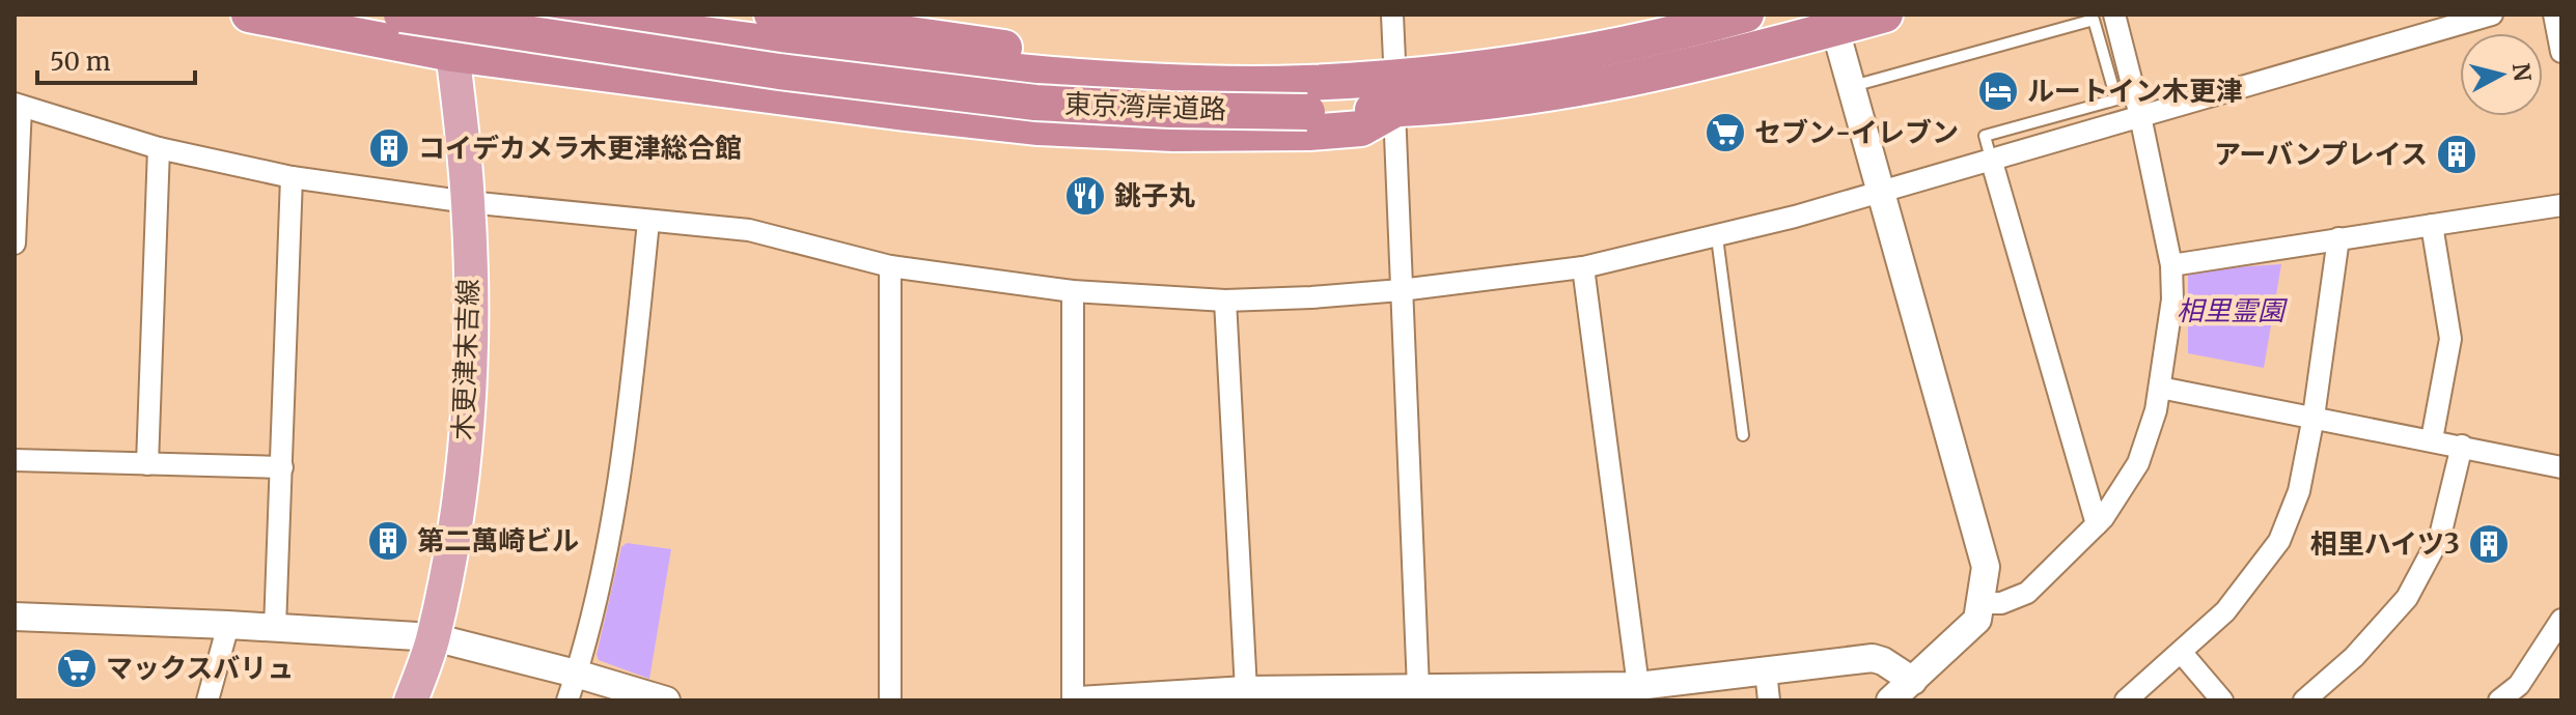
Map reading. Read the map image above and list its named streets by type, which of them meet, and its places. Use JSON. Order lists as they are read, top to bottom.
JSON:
{
  "streets": {
    "highway": ["東京湾岸道路"],
    "main road": ["木更津末吉線"]
  },
  "parks": ["相里霊園"],
  "places": {
    "hotel": ["ルートイン木更津"],
    "supermarket": ["セブン-イレブン", "マックスバリュ"],
    "building": [
      "コイデカメラ木更津総合館",
      "アーバンプレイス",
      "第二萬崎ビル",
      "相里ハイツ3"
    ],
    "restaurant": ["銚子丸"]
  },
  "scale_bar": "50 m",
  "north": "right"
}
